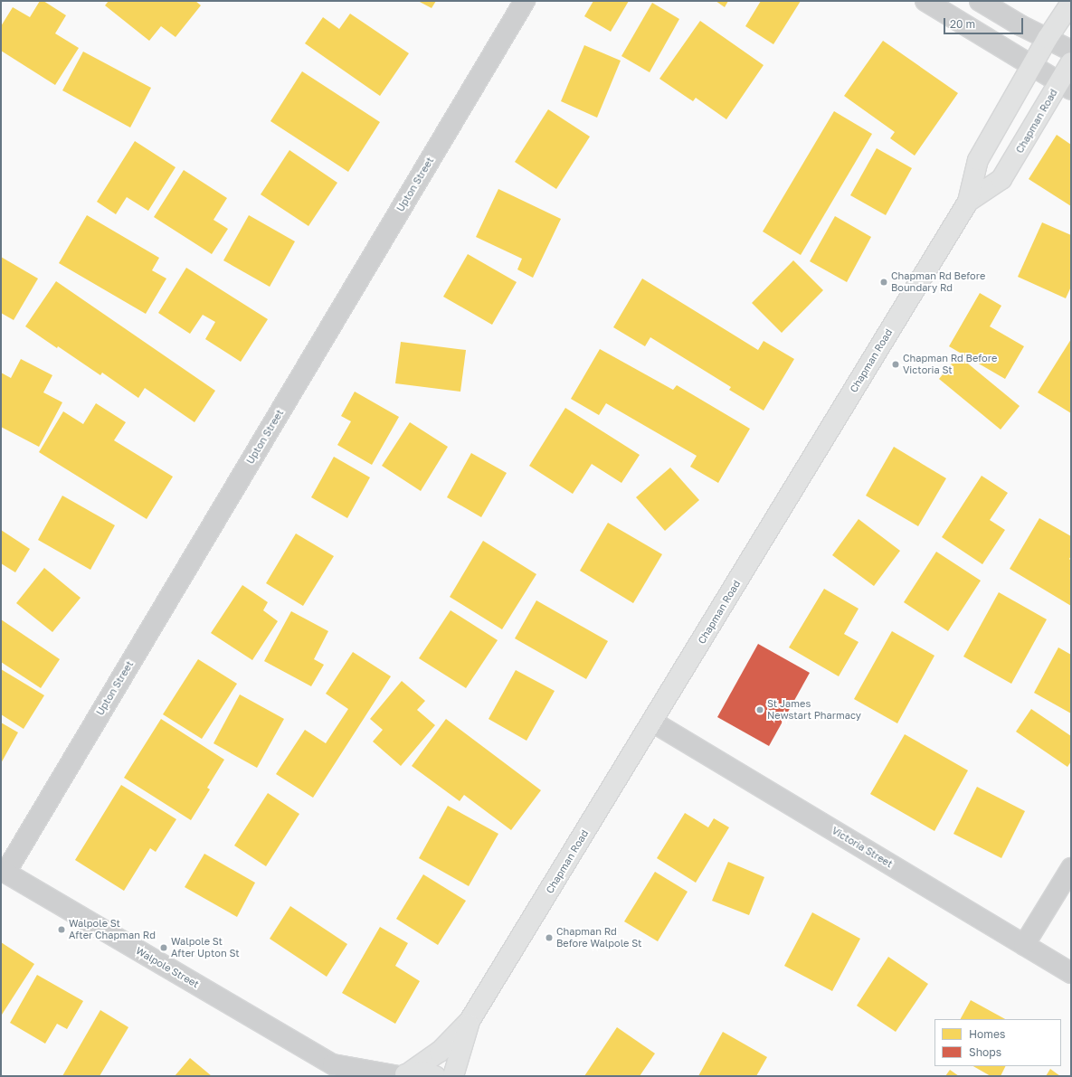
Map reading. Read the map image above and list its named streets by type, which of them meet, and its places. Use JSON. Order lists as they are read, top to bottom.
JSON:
{
  "streets": {
    "main road": ["Chapman Road"],
    "street": ["Upton Street", "Victoria Street", "Walpole Street"]
  },
  "crossings": [
    ["Chapman Road", "Victoria Street"],
    ["Chapman Road", "Walpole Street"],
    ["Upton Street", "Walpole Street"]
  ],
  "places": [
    "Chapman Rd Before Boundary Rd",
    "Chapman Rd Before Victoria St",
    "St James Newstart Pharmacy",
    "Walpole St After Chapman Rd",
    "Chapman Rd Before Walpole St",
    "Walpole St After Upton St"
  ],
  "legend": ["Homes", "Shops"],
  "scale_bar": "20 m"
}
